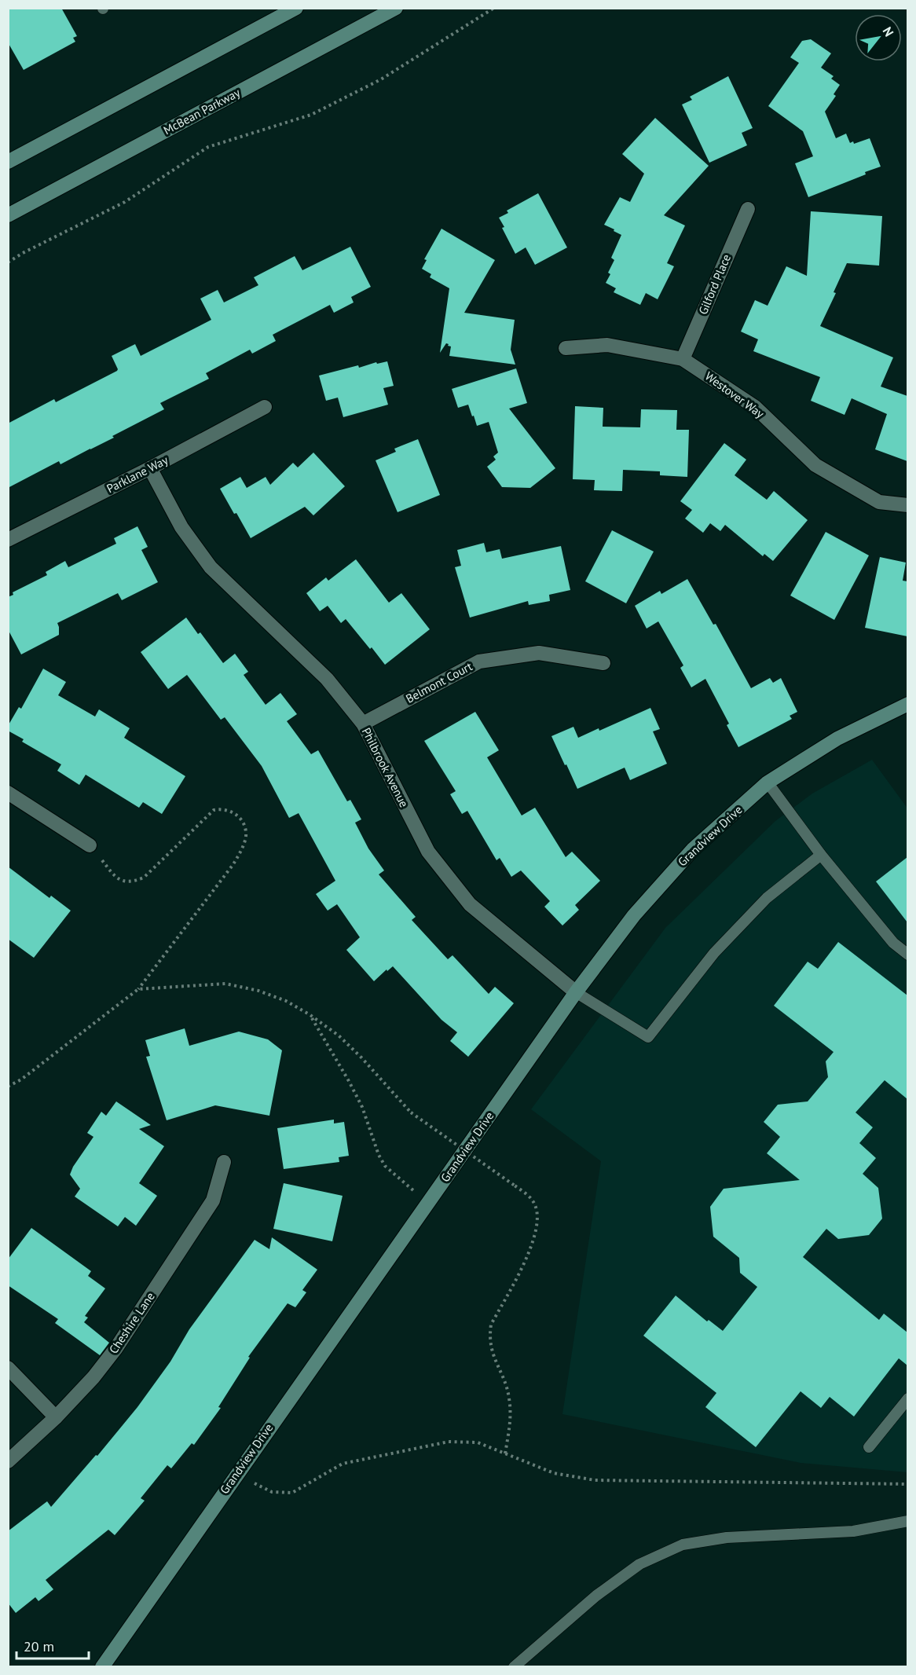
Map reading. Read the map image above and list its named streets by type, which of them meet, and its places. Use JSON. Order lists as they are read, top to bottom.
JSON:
{
  "streets": {
    "street": [
      "McBean Parkway",
      "Gilford Place",
      "Westover Way",
      "Parklane Way",
      "Belmont Court",
      "Philbrook Avenue",
      "Grandview Drive",
      "Cheshire Lane"
    ]
  },
  "crossings": [
    ["Gilford Place", "Westover Way"],
    ["Parklane Way", "Philbrook Avenue"],
    ["Belmont Court", "Philbrook Avenue"],
    ["Philbrook Avenue", "Grandview Drive"]
  ],
  "scale_bar": "20 m",
  "north": "top right"
}
